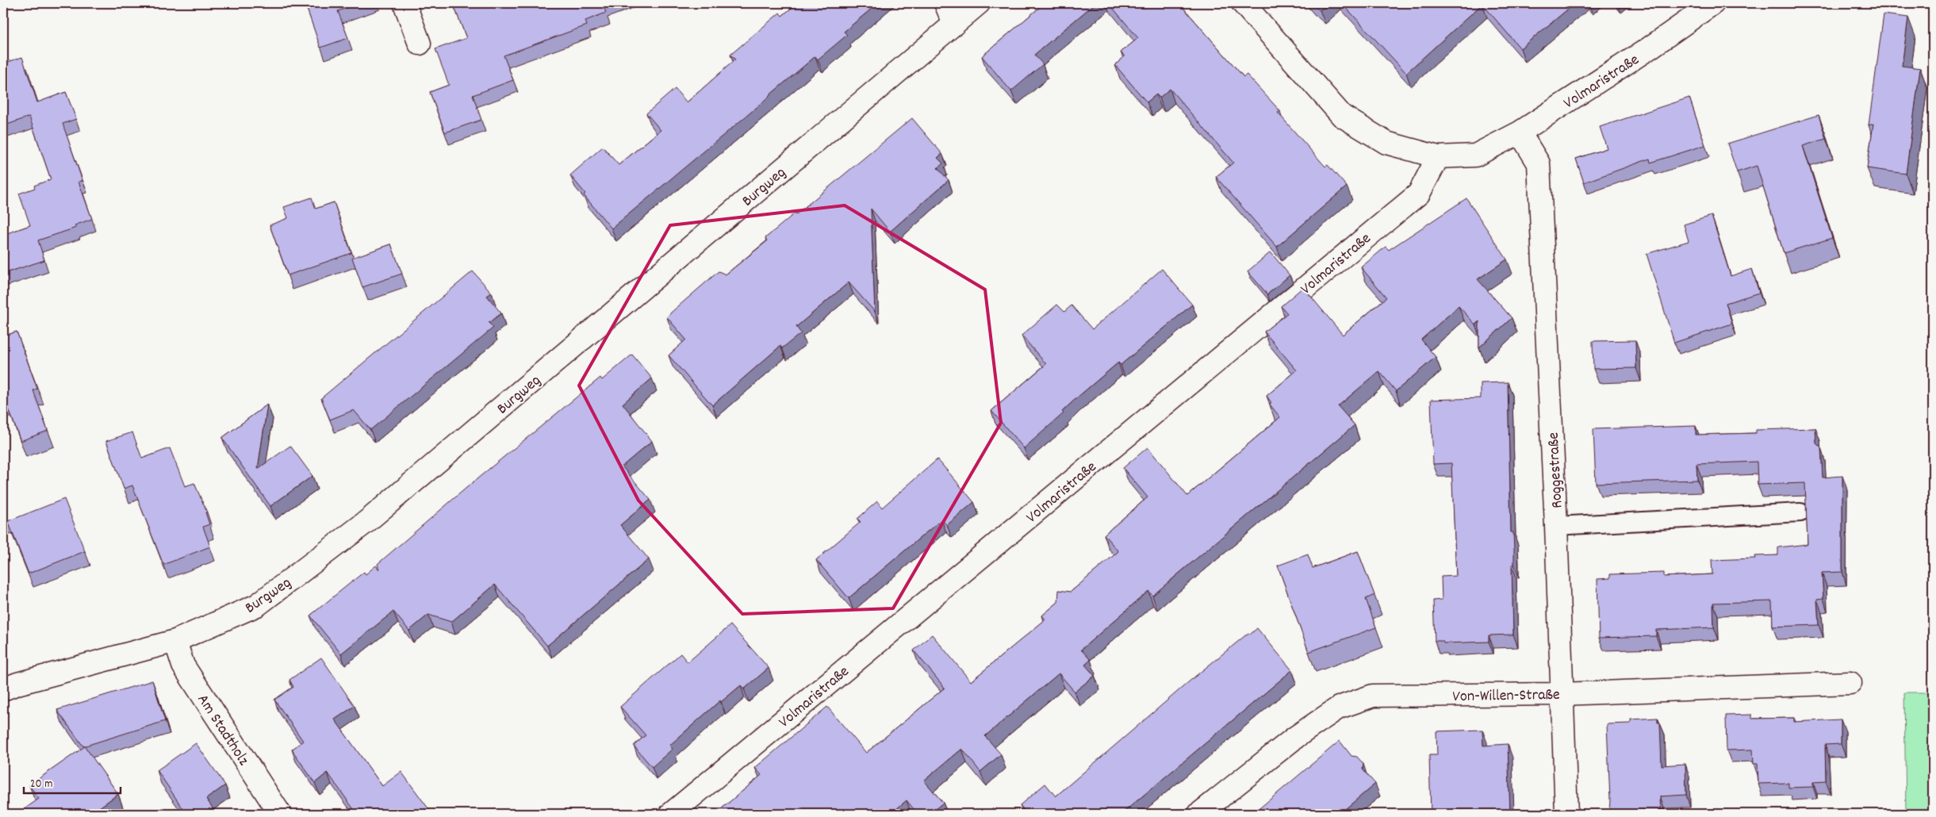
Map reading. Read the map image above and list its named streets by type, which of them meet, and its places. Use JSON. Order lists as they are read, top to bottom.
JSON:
{
  "streets": {
    "street": [
      "Volmaristraße",
      "Burgweg",
      "Roggestraße",
      "Von-Willen-Straße",
      "Am Stadtholz"
    ]
  },
  "crossings": [
    ["Volmaristraße", "Roggestraße"],
    ["Burgweg", "Am Stadtholz"],
    ["Roggestraße", "Von-Willen-Straße"]
  ],
  "scale_bar": "20 m"
}
